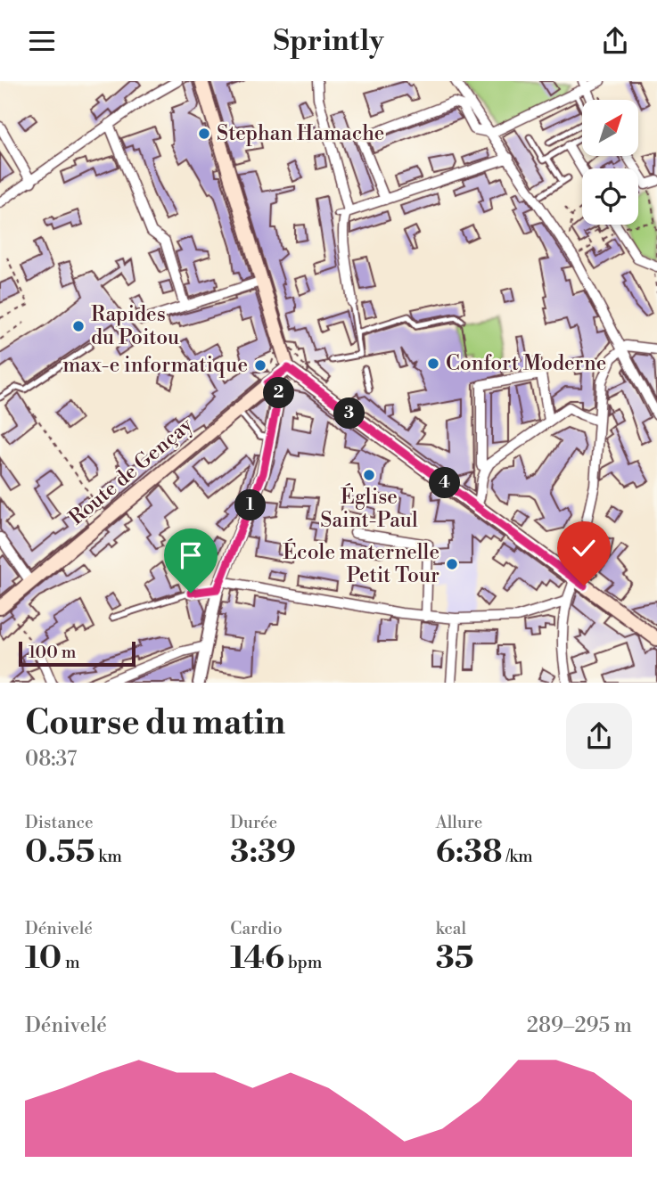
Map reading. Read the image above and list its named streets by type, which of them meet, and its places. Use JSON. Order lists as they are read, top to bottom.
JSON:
{
  "streets": {
    "main road": ["Route de Gençay"]
  },
  "places": [
    "Stephan Hamache",
    "Rapides du Poitou",
    "Confort Moderne",
    "max-e informatique",
    "Église Saint-Paul",
    "École maternelle Petit Tour"
  ],
  "scale_bar": "100 m",
  "north": "top right",
  "page": {
    "header": "Sprintly",
    "pins": [
      "2",
      "3",
      "4",
      "1"
    ],
    "scale": "100 m",
    "heading": ["Course du matin", "08:37"],
    "stats": [
      ["Distance", "0.55 km"],
      ["Durée", "3:39"],
      ["Allure", "6:38 /km"],
      ["Dénivelé", "10 m"],
      ["Cardio", "146 bpm"],
      ["kcal", "35"]
    ],
    "chart": ["Dénivelé", "289–295 m"]
  }
}
